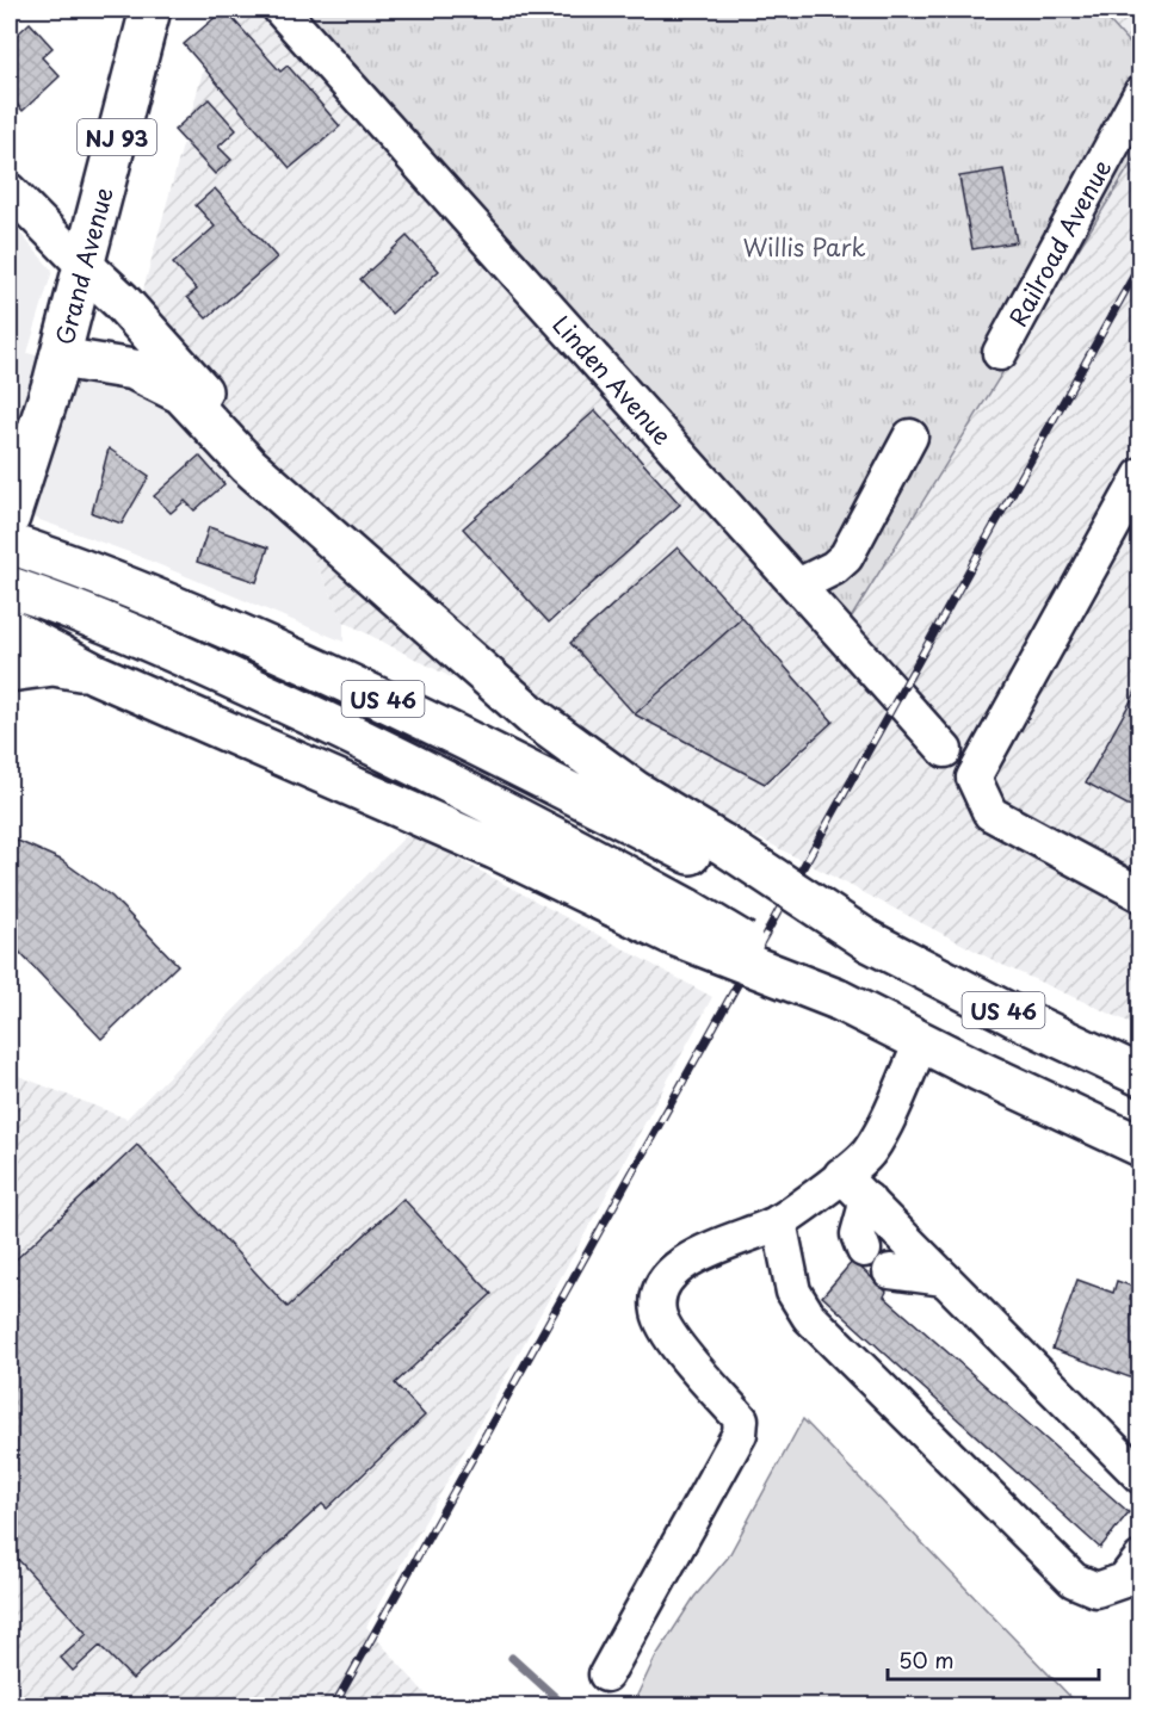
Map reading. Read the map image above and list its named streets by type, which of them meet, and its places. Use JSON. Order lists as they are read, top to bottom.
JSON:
{
  "streets": {
    "main road": ["NJ 93", "Grand Avenue", "US 46"],
    "street": ["Railroad Avenue", "Linden Avenue"]
  },
  "parks": ["Willis Park"],
  "scale_bar": "50 m"
}
